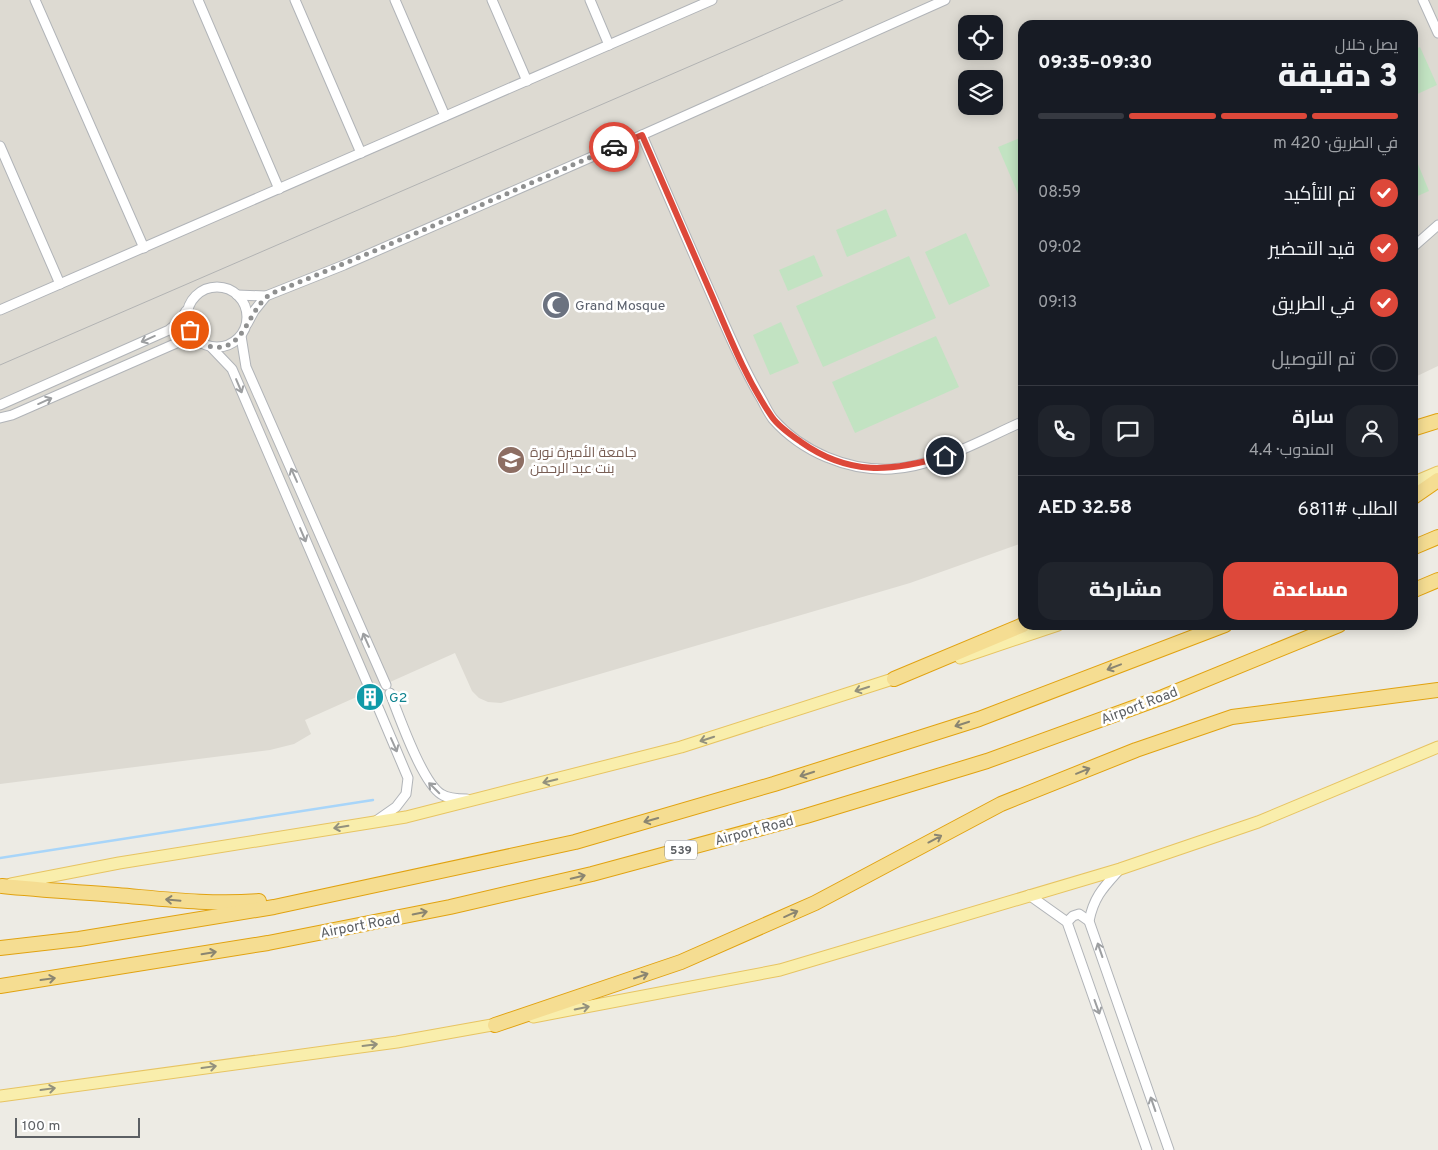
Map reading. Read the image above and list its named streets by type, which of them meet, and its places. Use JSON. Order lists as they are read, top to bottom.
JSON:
{
  "streets": {
    "highway": ["Airport Road", "539"]
  },
  "places": {
    "mosque": ["Grand Mosque"],
    "school or university": ["جامعة الأميرة نورة بنت عبد الرحمن"],
    "building": ["G2"]
  },
  "scale_bar": "100 m",
  "page": {
    "heading": ["3 دقيقة", "يصل خلال", "09:30–09:35"],
    "panel": [
      "سارة",
      "المندوب · 4.4",
      "الطلب #6811",
      "AED 32.58"
    ],
    "bar": "في الطريق · 420 m",
    "list": [
      ["تم التأكيد", "08:59"],
      ["قيد التحضير", "09:02"],
      ["في الطريق", "09:13"],
      "تم التوصيل"
    ],
    "buttons": ["مساعدة", "مشاركة"],
    "scale": "100 m"
  }
}
